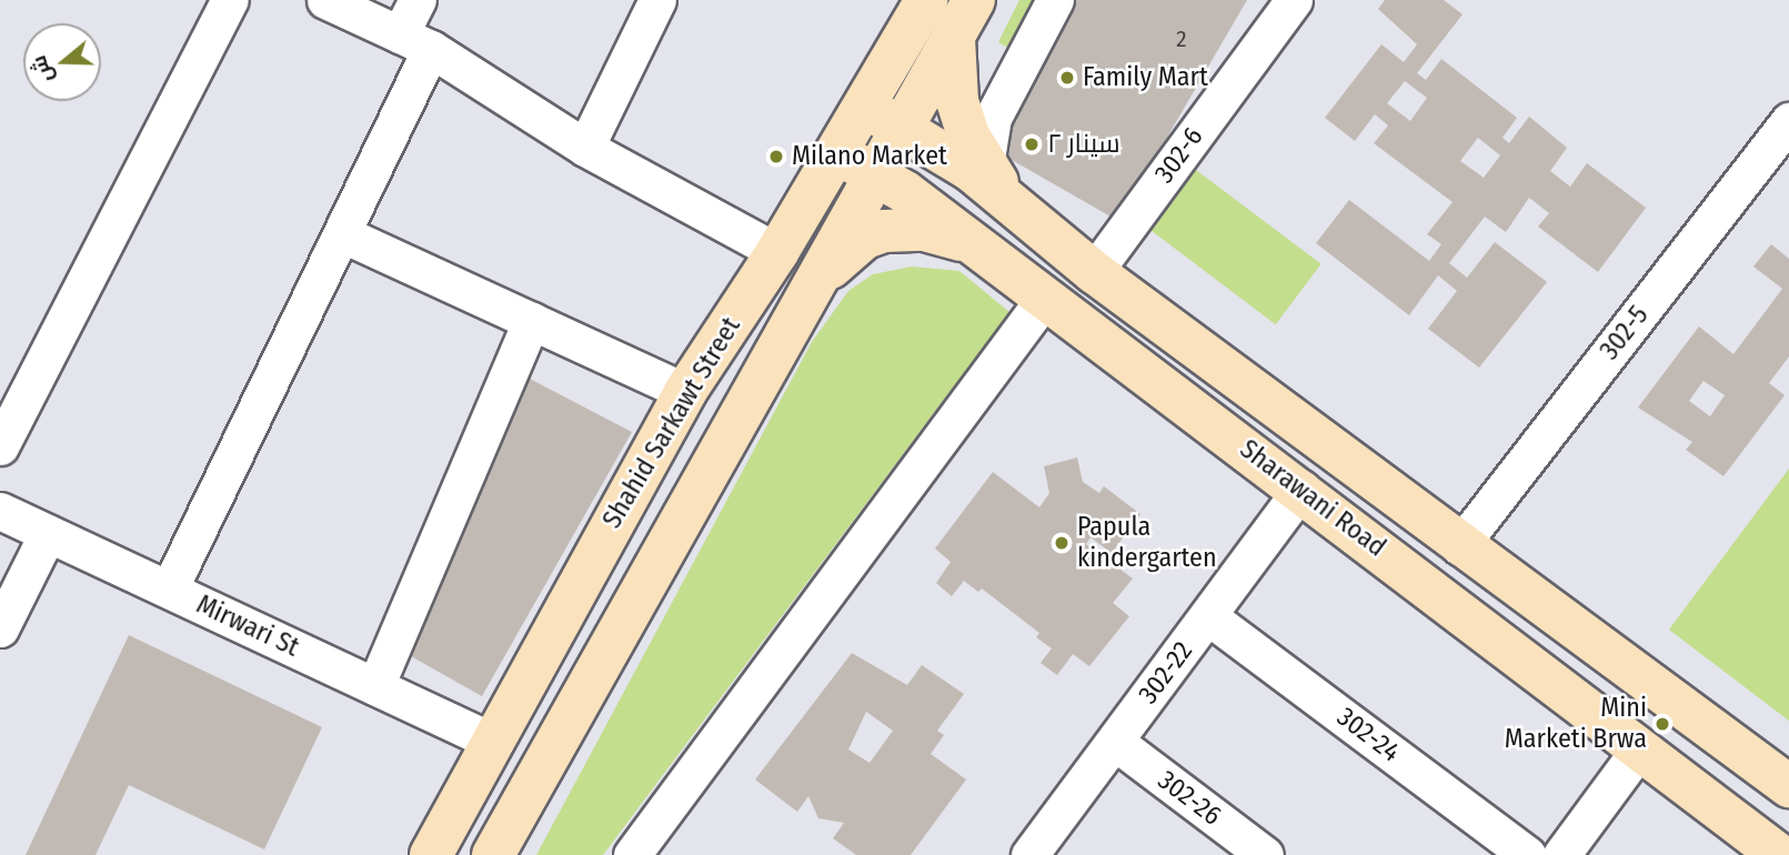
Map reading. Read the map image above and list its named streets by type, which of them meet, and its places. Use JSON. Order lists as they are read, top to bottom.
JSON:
{
  "streets": {
    "main road": ["Shahid Sarkawt Street", "Sharawani Road"],
    "street": [
      "302-6",
      "302-5",
      "Mirwari St",
      "302-22",
      "302-24",
      "302-26"
    ]
  },
  "crossings": [
    ["302-6", "Sharawani Road"],
    ["302-5", "Sharawani Road"],
    ["Shahid Sarkawt Street", "Sharawani Road"],
    ["Shahid Sarkawt Street", "Mirwari St"],
    ["Sharawani Road", "302-22"],
    ["302-22", "302-24"],
    ["302-22", "302-26"]
  ],
  "places": [
    "Family Mart",
    "سینار ٢",
    "Milano Market",
    "Papula kindergarten",
    "Mini Marketi Brwa"
  ],
  "house_numbers": ["2"],
  "north": "left"
}
